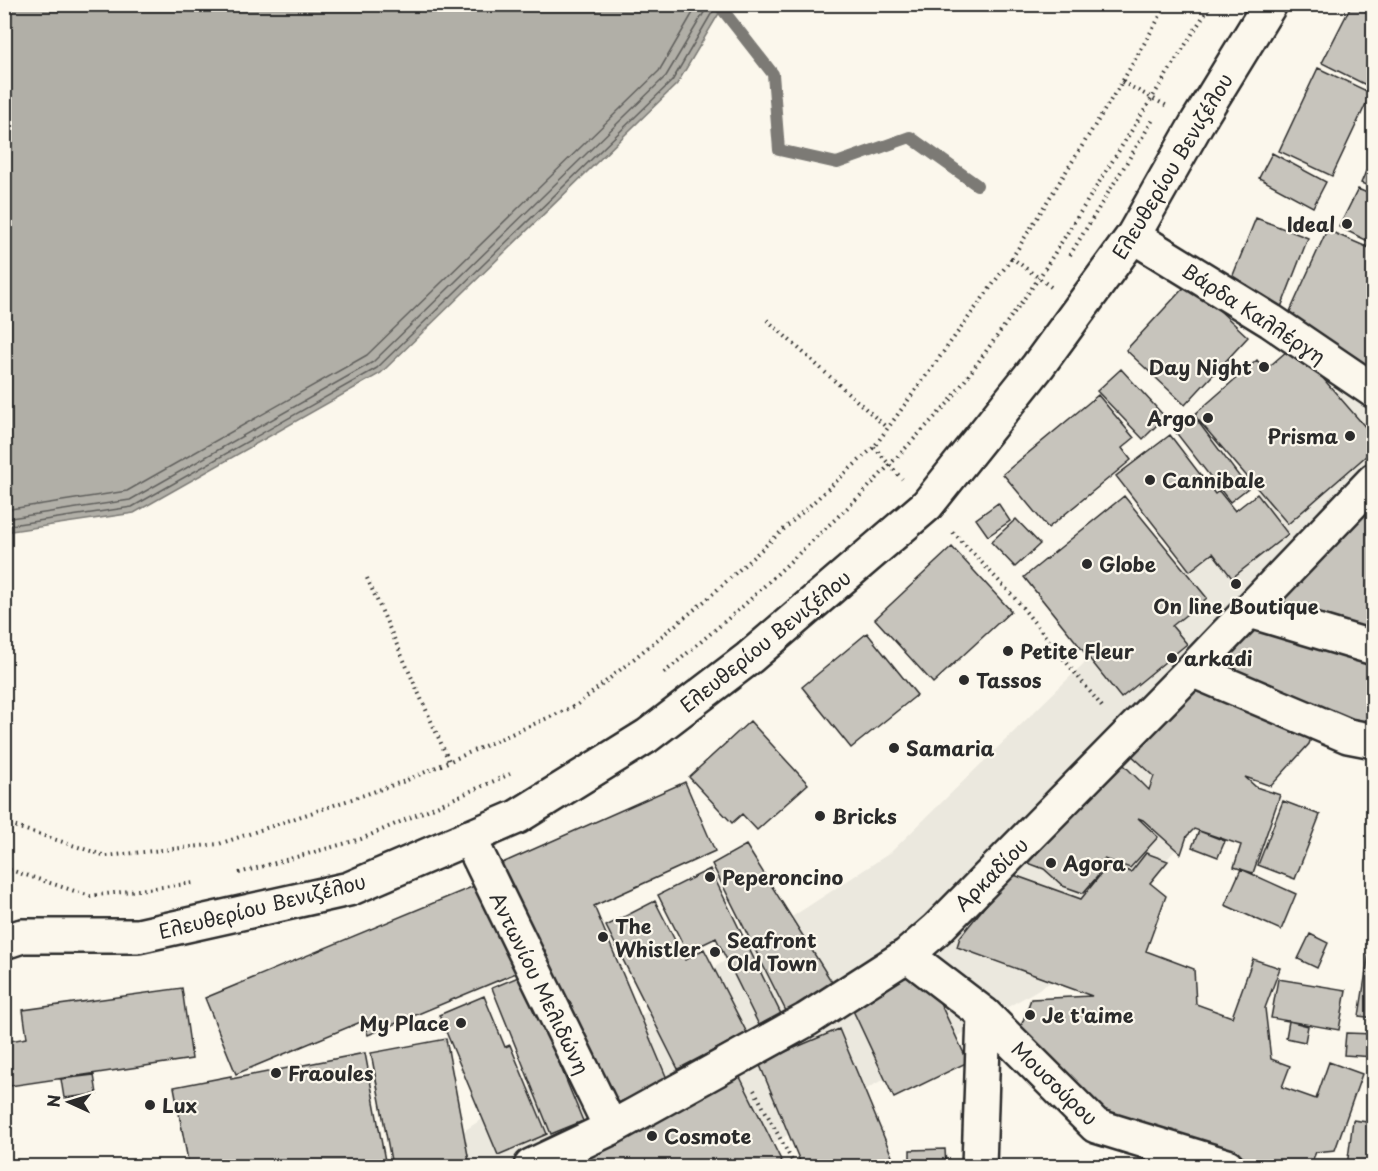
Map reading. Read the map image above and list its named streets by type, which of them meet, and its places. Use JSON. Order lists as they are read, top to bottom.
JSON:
{
  "streets": {
    "street": [
      "Ελευθερίου Βενιζέλου",
      "Βάρδα Καλλέργη",
      "Αρκαδίου",
      "Αντωνίου Μελιδώνη",
      "Μουσούρου"
    ]
  },
  "crossings": [
    ["Ελευθερίου Βενιζέλου", "Βάρδα Καλλέργη"],
    ["Ελευθερίου Βενιζέλου", "Αντωνίου Μελιδώνη"],
    ["Αρκαδίου", "Αντωνίου Μελιδώνη"],
    ["Αρκαδίου", "Μουσούρου"]
  ],
  "places": [
    "Ideal",
    "Day Night",
    "Argo",
    "Prisma",
    "Cannibale",
    "Globe",
    "On line Boutique",
    "Petite Fleur",
    "arkadi",
    "Tassos",
    "Samaria",
    "Bricks",
    "Agora",
    "Peperoncino",
    "The Whistler",
    "Seafront Old Town",
    "Je t'aime",
    "My Place",
    "Fraoules",
    "Lux",
    "Cosmote"
  ],
  "north": "left"
}
